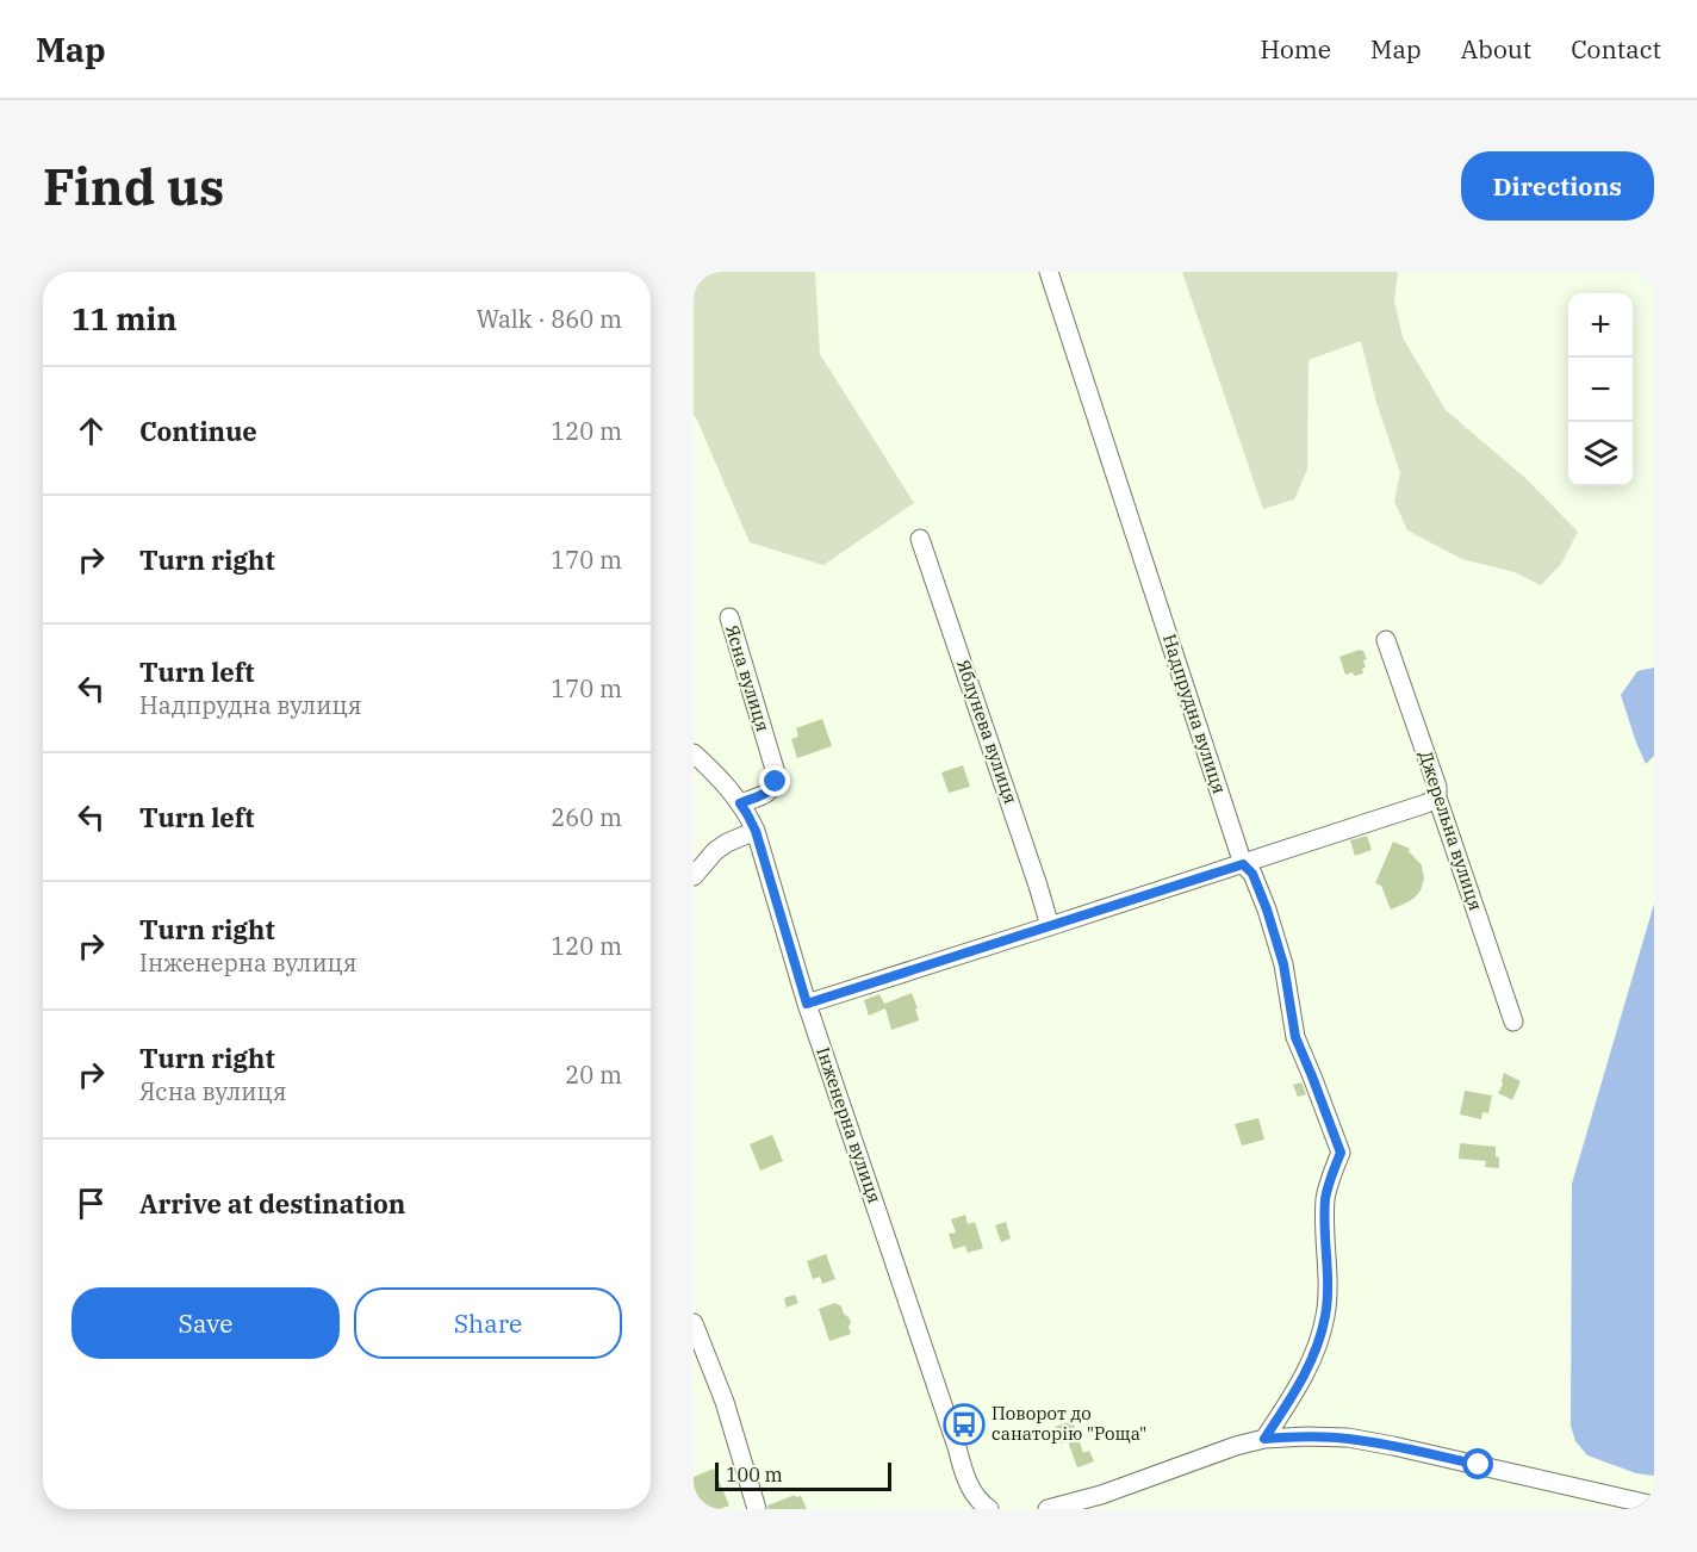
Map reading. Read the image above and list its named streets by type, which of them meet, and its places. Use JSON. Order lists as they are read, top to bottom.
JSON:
{
  "streets": {
    "street": [
      "Ясна вулиця",
      "Надпрудна вулиця",
      "Яблунева вулиця",
      "Джерельна вулиця",
      "Інженерна вулиця"
    ]
  },
  "crossings": [
    ["Ясна вулиця", "Інженерна вулиця"]
  ],
  "places": {
    "bus stop": ["Поворот до санаторію \"Роща\""]
  },
  "scale_bar": "100 m",
  "page": {
    "header": "Map",
    "nav": [
      "Home",
      "Map",
      "About",
      "Contact"
    ],
    "buttons": [
      "Directions",
      ["Save", "Share"]
    ],
    "title": "Find us",
    "heading": ["11 min", "Walk · 860 m"],
    "map_buttons": ["+", "−"],
    "list": [
      ["Continue", "120 m"],
      ["Turn right", "170 m"],
      ["Turn left", "Надпрудна вулиця", "170 m"],
      ["Turn left", "260 m"],
      ["Turn right", "Інженерна вулиця", "120 m"],
      ["Turn right", "Ясна вулиця", "20 m"],
      "Arrive at destination"
    ],
    "scale": "100 m"
  }
}
